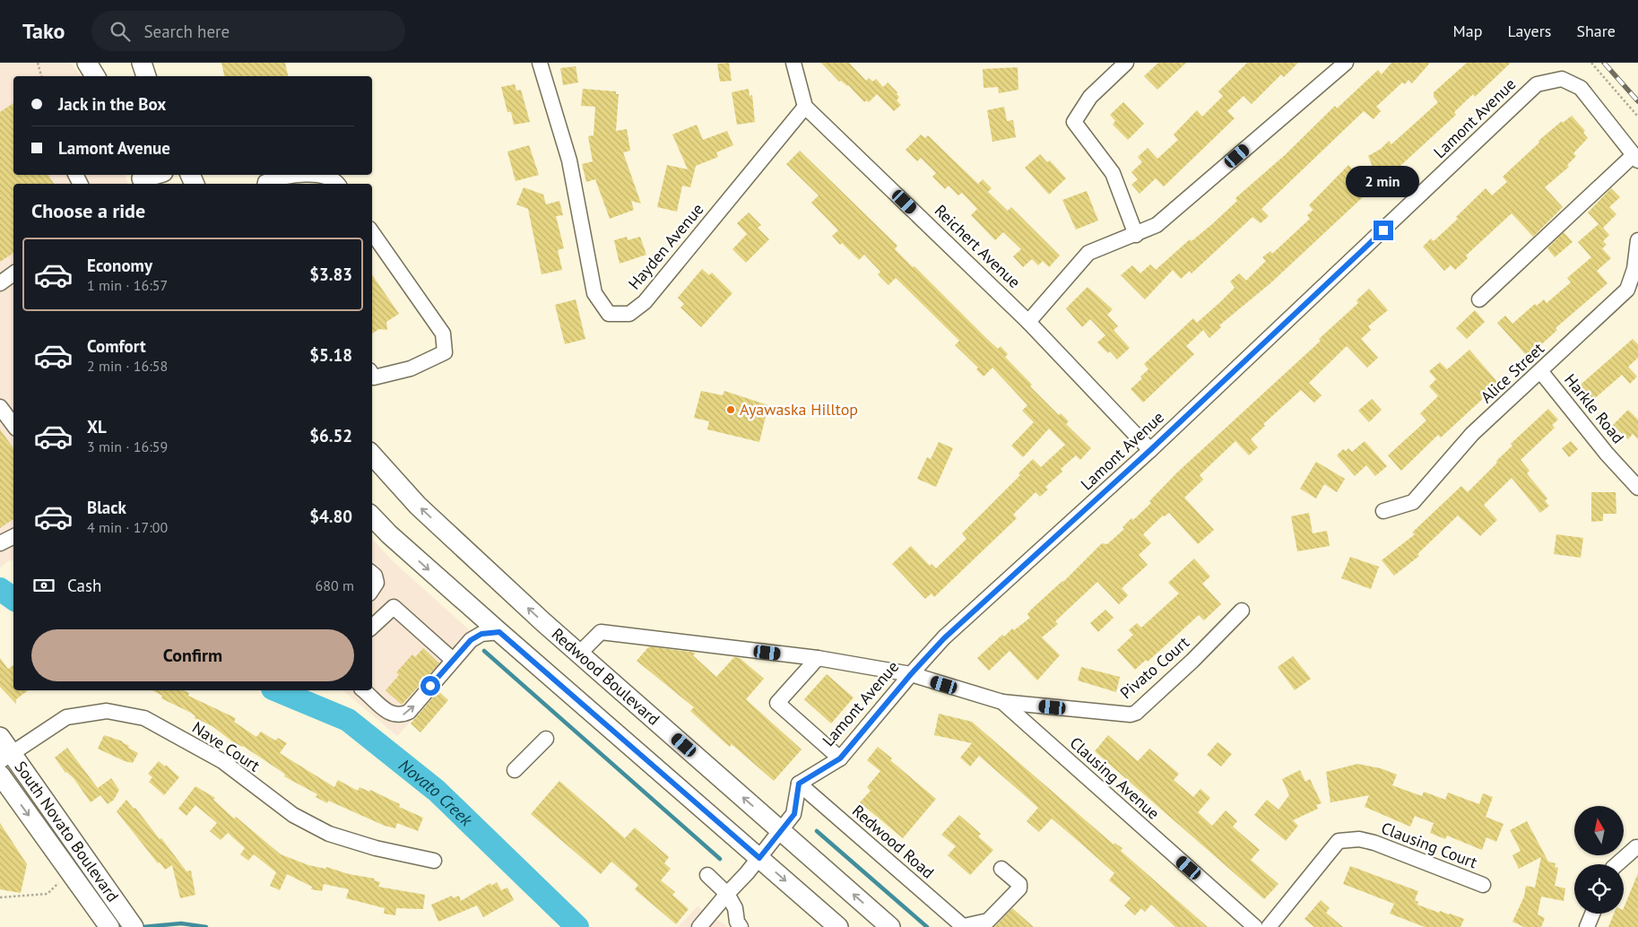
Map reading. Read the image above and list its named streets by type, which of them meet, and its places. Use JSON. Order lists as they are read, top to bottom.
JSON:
{
  "streets": {
    "main road": ["Redwood Boulevard", "South Novato Boulevard"],
    "street": [
      "Lamont Avenue",
      "Hayden Avenue",
      "Reichert Avenue",
      "Alice Street",
      "Harkle Road",
      "Pivato Court",
      "Nave Court",
      "Clausing Avenue",
      "Redwood Road",
      "Clausing Court"
    ]
  },
  "crossings": [
    ["Lamont Avenue", "Reichert Avenue"],
    ["Lamont Avenue", "Clausing Avenue"],
    ["Lamont Avenue", "Redwood Road"],
    ["Hayden Avenue", "Reichert Avenue"],
    ["Alice Street", "Harkle Road"],
    ["Pivato Court", "Clausing Avenue"],
    ["Redwood Boulevard", "Clausing Avenue"],
    ["Nave Court", "South Novato Boulevard"]
  ],
  "water": ["Novato Creek"],
  "places": ["Ayawaska Hilltop"],
  "north": "top",
  "page": {
    "header": "Tako",
    "search": "Search here",
    "nav": ["Map", "Layers", "Share"],
    "banner": ["Jack in the Box", "Lamont Avenue"],
    "bubble": "2 min",
    "heading": "Choose a ride",
    "list": [
      {
        "name": "Economy",
        "note": "1 min · 16:57",
        "value": "$3.83"
      },
      {
        "name": "Comfort",
        "note": "2 min · 16:58",
        "value": "$5.18"
      },
      {
        "name": "XL",
        "note": "3 min · 16:59",
        "value": "$6.52"
      },
      {
        "name": "Black",
        "note": "4 min · 17:00",
        "value": "$4.80"
      }
    ],
    "pay": ["Cash", "680 m"],
    "buttons": "Confirm"
  }
}
